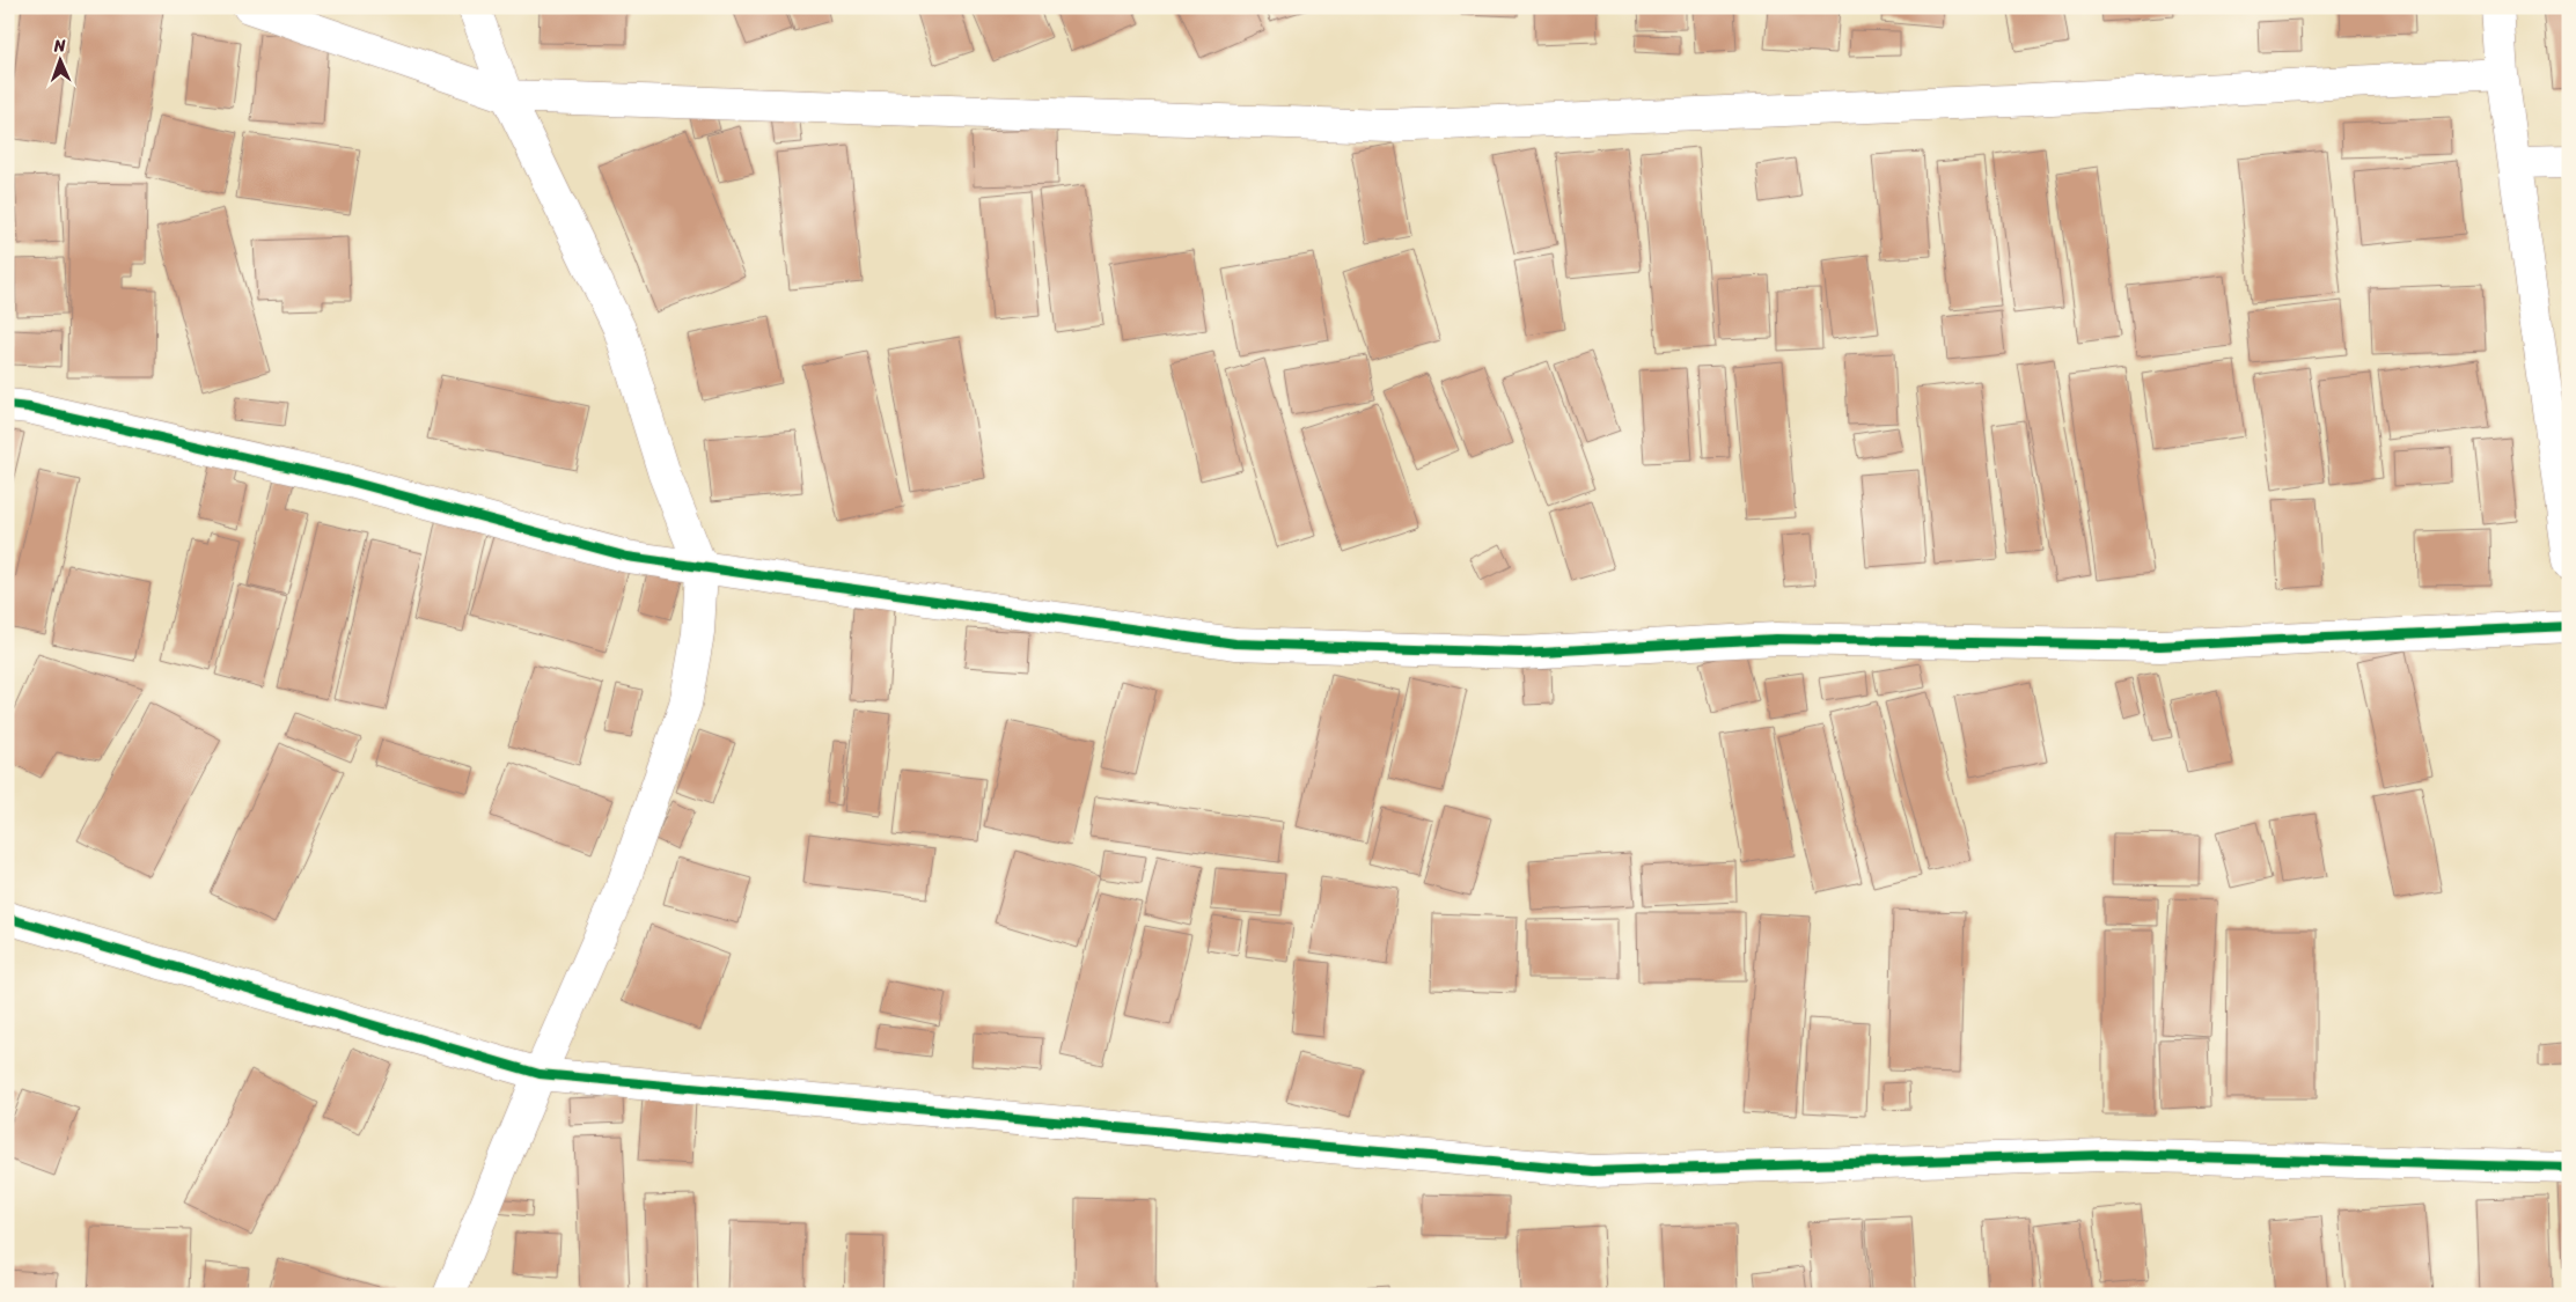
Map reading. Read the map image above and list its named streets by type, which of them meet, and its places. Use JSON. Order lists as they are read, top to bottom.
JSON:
{
  "north": "top"
}
